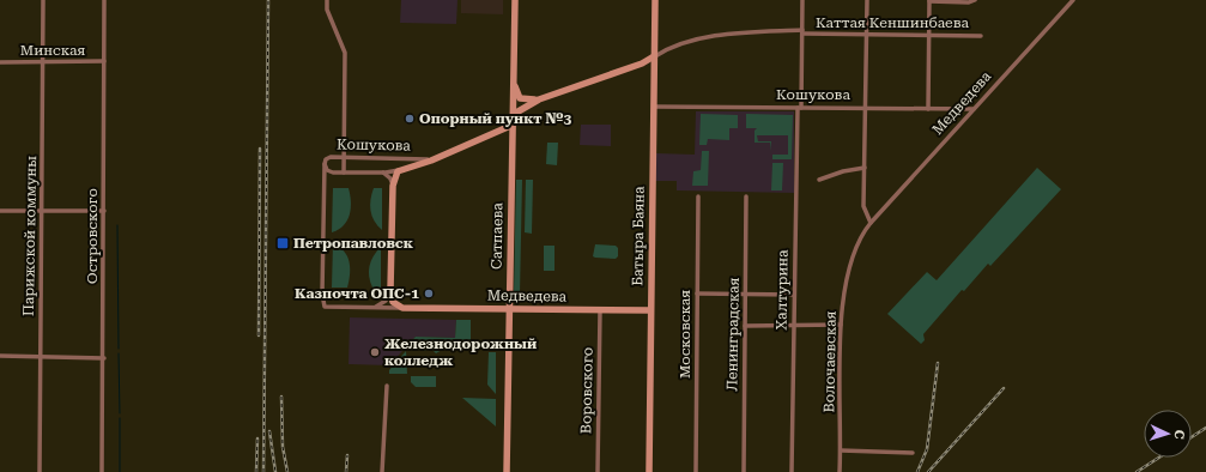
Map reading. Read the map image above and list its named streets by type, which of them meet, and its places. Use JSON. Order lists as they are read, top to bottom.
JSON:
{
  "streets": {
    "street": [
      "Каттая Кеншинбаева",
      "Минская",
      "Кошукова",
      "Медведева",
      "Парижской коммуны",
      "Островского",
      "Сатпаева",
      "Батыра Баяна",
      "Халтурина",
      "Московская",
      "Ленинградская",
      "Волочаевская",
      "Воровского"
    ]
  },
  "crossings": [
    ["Каттая Кеншинбаева", "Кошукова"],
    ["Каттая Кеншинбаева", "Батыра Баяна"],
    ["Каттая Кеншинбаева", "Халтурина"],
    ["Минская", "Парижской коммуны"],
    ["Минская", "Островского"],
    ["Кошукова", "Медведева"],
    ["Кошукова", "Сатпаева"],
    ["Кошукова", "Батыра Баяна"],
    ["Кошукова", "Халтурина"],
    ["Медведева", "Сатпаева"],
    ["Медведева", "Батыра Баяна"],
    ["Медведева", "Волочаевская"],
    ["Медведева", "Воровского"]
  ],
  "places": {
    "other": ["Опорный пункт №3", "Казпочта ОПС-1", "Железнодорожный колледж"],
    "transit": ["Петропавловск"]
  },
  "north": "right"
}
